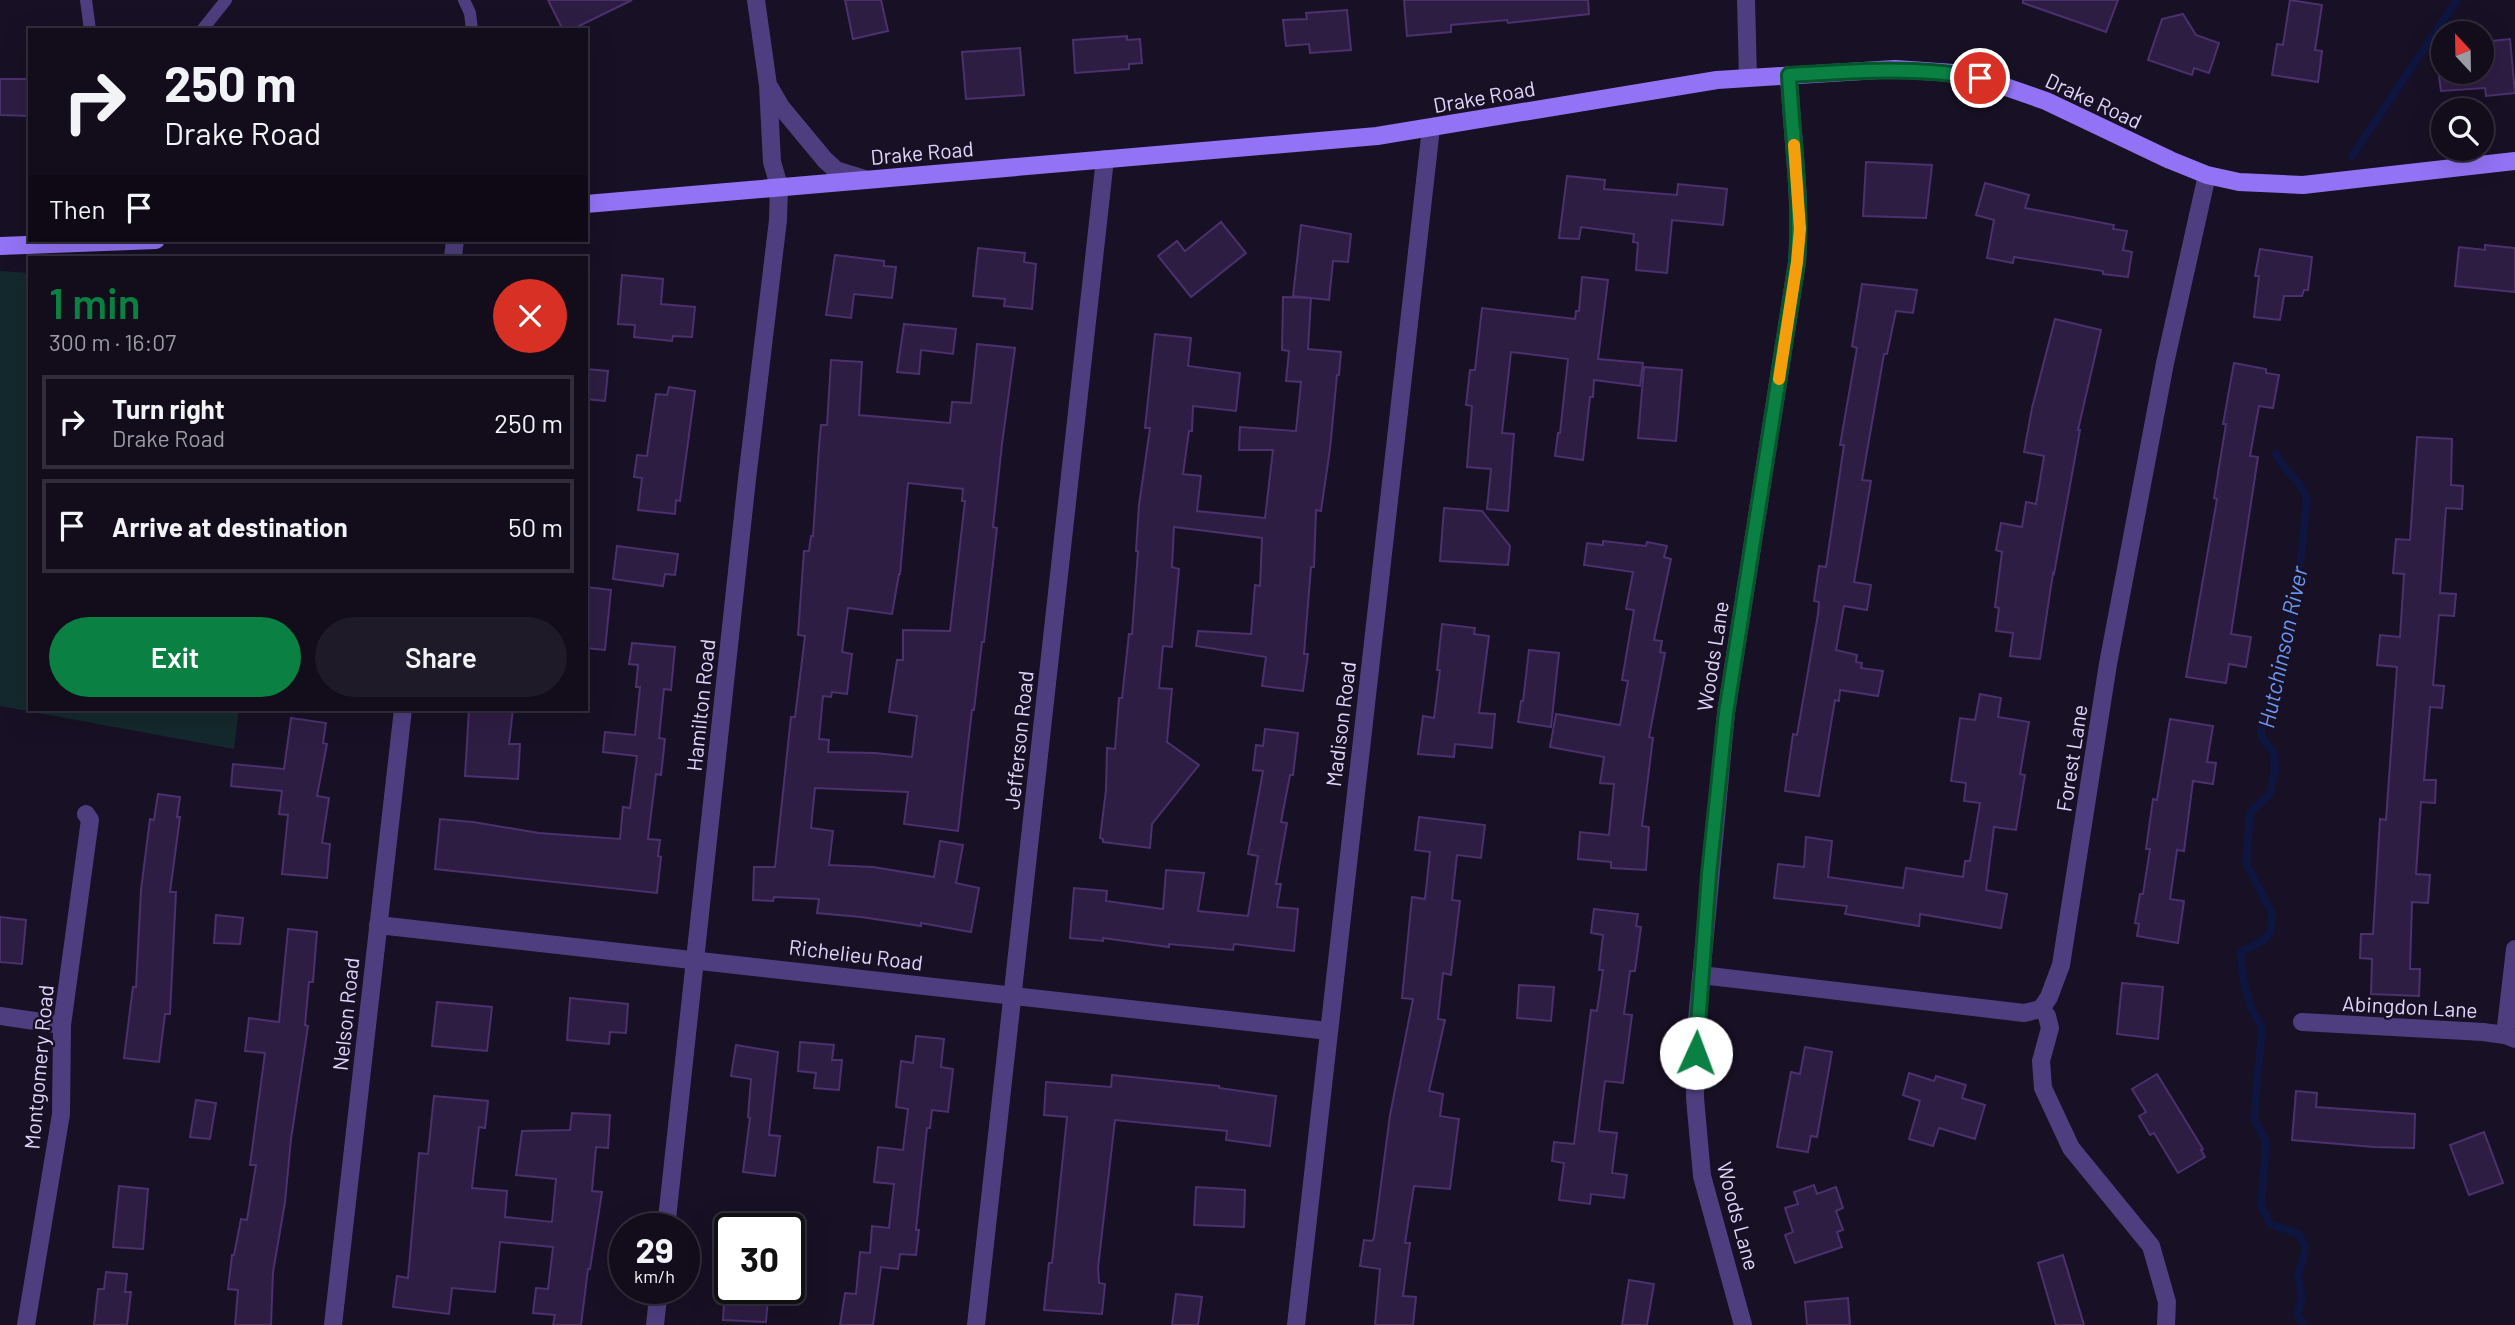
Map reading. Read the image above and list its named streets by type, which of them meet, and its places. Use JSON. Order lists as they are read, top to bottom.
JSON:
{
  "streets": {
    "street": [
      "Drake Road",
      "Woods Lane",
      "Hamilton Road",
      "Madison Road",
      "Jefferson Road",
      "Forest Lane",
      "Richelieu Road",
      "Abingdon Lane",
      "Nelson Road",
      "Montgomery Road"
    ]
  },
  "crossings": [
    ["Drake Road", "Woods Lane"],
    ["Drake Road", "Hamilton Road"],
    ["Drake Road", "Madison Road"],
    ["Drake Road", "Jefferson Road"],
    ["Drake Road", "Forest Lane"],
    ["Hamilton Road", "Richelieu Road"],
    ["Madison Road", "Richelieu Road"],
    ["Jefferson Road", "Richelieu Road"],
    ["Richelieu Road", "Nelson Road"]
  ],
  "water": ["Hutchinson River"],
  "north": "top",
  "page": {
    "turn": ["250 m", "Drake Road"],
    "then": "Then",
    "heading": ["1 min", "300 m · 16:07"],
    "list": [
      {
        "name": "Turn right",
        "note": "Drake Road",
        "value": "250 m"
      },
      {
        "name": "Arrive at destination",
        "value": "50 m"
      }
    ],
    "buttons": ["Exit", "Share"],
    "speed": "29 km/h",
    "limit": "30"
  }
}
